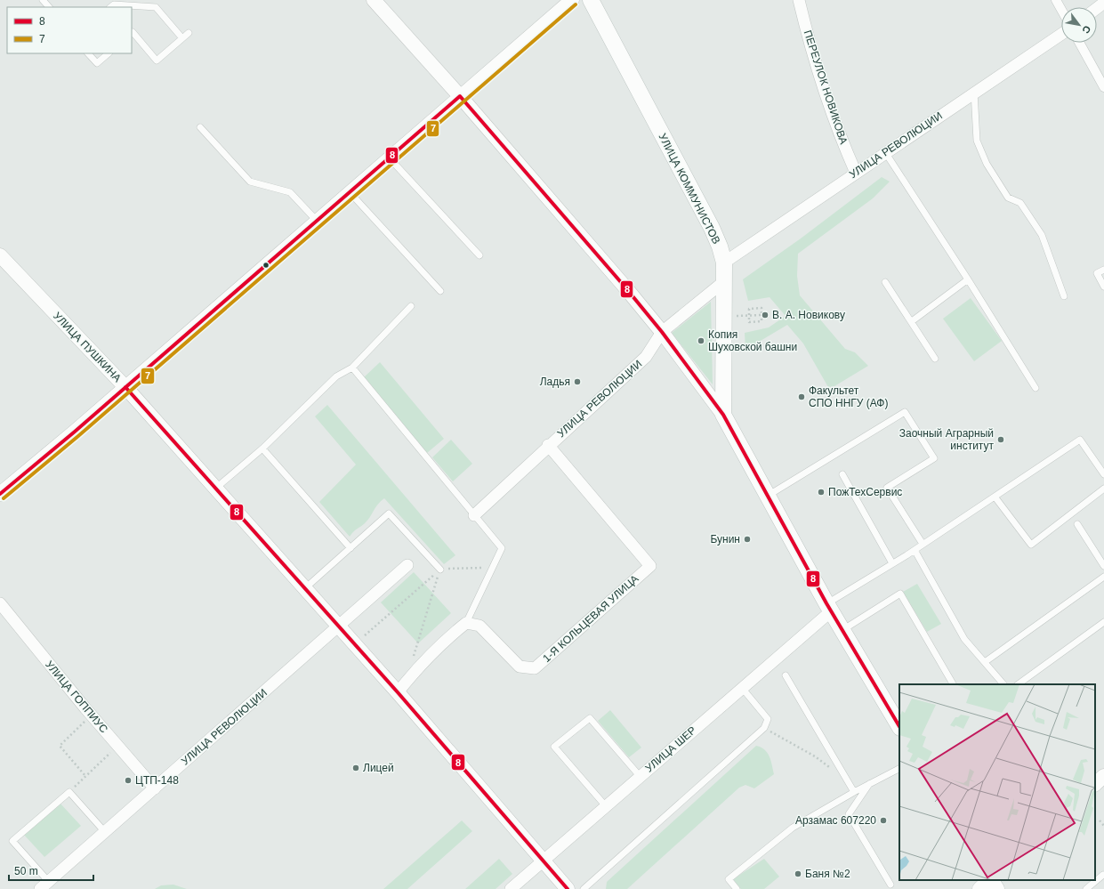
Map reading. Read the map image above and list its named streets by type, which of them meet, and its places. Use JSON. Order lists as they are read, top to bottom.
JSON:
{
  "streets": {
    "main road": ["УЛИЦА КОММУНИСТОВ"],
    "street": [
      "ПЕРЕУЛОК НОВИКОВА",
      "УЛИЦА РЕВОЛЮЦИИ",
      "УЛИЦА ПУШКИНА",
      "1-Я КОЛЬЦЕВАЯ УЛИЦА",
      "УЛИЦА ГОППИУС",
      "УЛИЦА ШЕР"
    ]
  },
  "crossings": [
    ["ПЕРЕУЛОК НОВИКОВА", "УЛИЦА РЕВОЛЮЦИИ"],
    ["УЛИЦА РЕВОЛЮЦИИ", "УЛИЦА КОММУНИСТОВ"],
    ["УЛИЦА РЕВОЛЮЦИИ", "УЛИЦА ПУШКИНА"],
    ["УЛИЦА РЕВОЛЮЦИИ", "1-Я КОЛЬЦЕВАЯ УЛИЦА"],
    ["УЛИЦА РЕВОЛЮЦИИ", "УЛИЦА ГОППИУС"],
    ["УЛИЦА ПУШКИНА", "УЛИЦА ШЕР"]
  ],
  "places": [
    "В. А. Новикову",
    "Копия Шуховской башни",
    "Ладья",
    "Факультет СПО ННГУ (АФ)",
    "Заочный Аграрный институт",
    "ПожТехСервис",
    "Бунин",
    "Лицей",
    "ЦТП-148",
    "Арзамас 607220",
    "Баня №2"
  ],
  "lines": ["transit line 7", "transit line 8"],
  "legend": ["8", "7"],
  "scale_bar": "50 m",
  "north": "bottom right"
}
